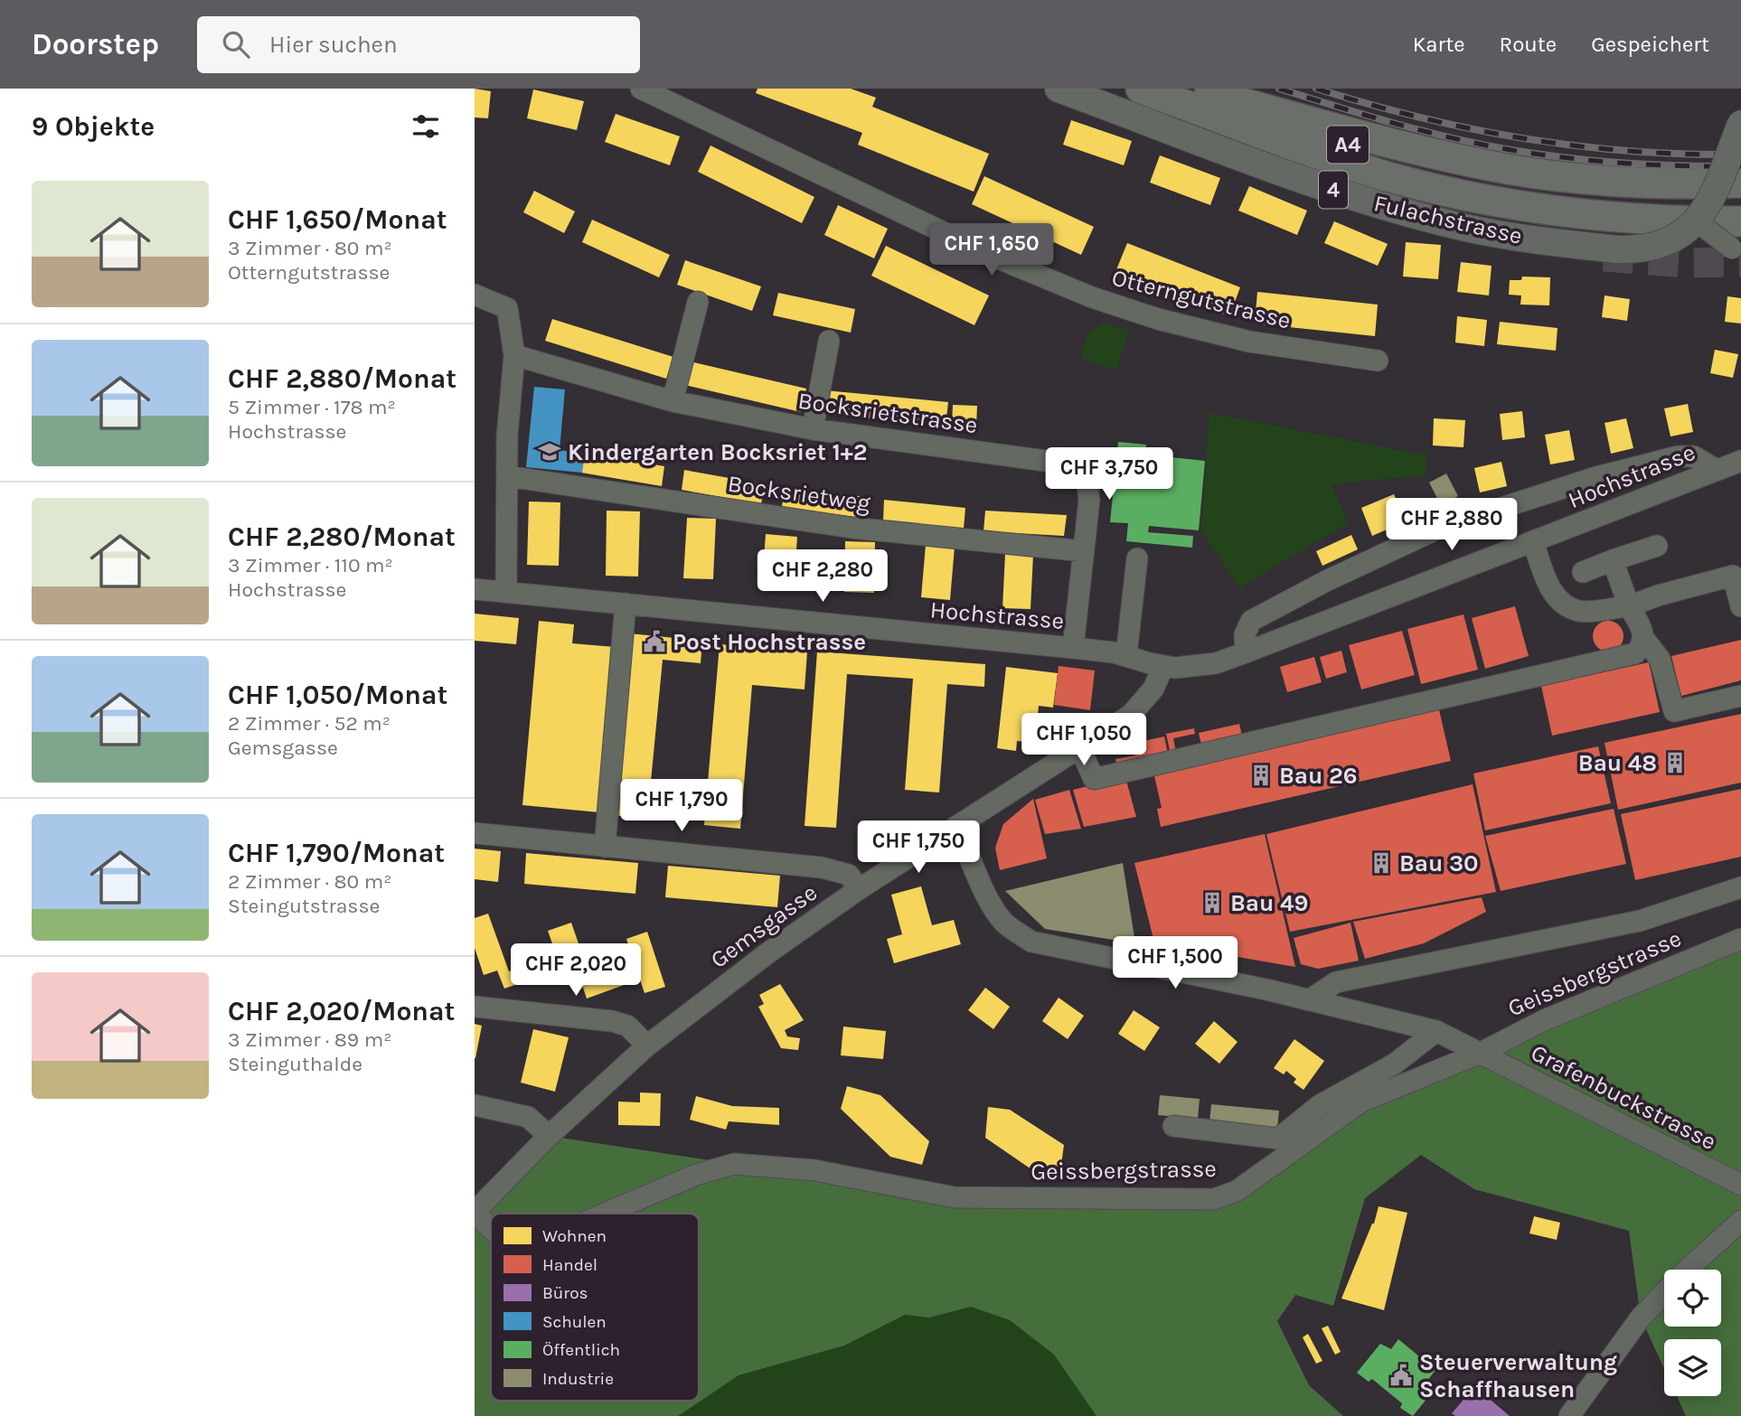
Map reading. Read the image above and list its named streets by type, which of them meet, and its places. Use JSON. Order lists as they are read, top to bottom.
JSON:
{
  "streets": {
    "highway": ["A4"],
    "main road": ["4", "Fulachstrasse"],
    "street": [
      "Otterngutstrasse",
      "Bocksrietstrasse",
      "Hochstrasse",
      "Bocksrietweg",
      "Gemsgasse",
      "Geissbergstrasse",
      "Grafenbuckstrasse"
    ]
  },
  "crossings": [
    ["4", "Fulachstrasse"],
    ["Bocksrietstrasse", "Hochstrasse"],
    ["Bocksrietstrasse", "Bocksrietweg"],
    ["Hochstrasse", "Gemsgasse"],
    ["Gemsgasse", "Geissbergstrasse"],
    ["Gemsgasse", "Grafenbuckstrasse"],
    ["Geissbergstrasse", "Grafenbuckstrasse"]
  ],
  "places": {
    "school or university": ["Kindergarten Bocksriet 1+2"],
    "public building": ["Post Hochstrasse", "Steuerverwaltung Schaffhausen"],
    "building": [
      "Bau 48",
      "Bau 26",
      "Bau 30",
      "Bau 49"
    ]
  },
  "legend": [
    "Wohnen",
    "Handel",
    "Büros",
    "Schulen",
    "Öffentlich",
    "Industrie"
  ],
  "page": {
    "header": "Doorstep",
    "search": "Hier suchen",
    "nav": ["Karte", "Route", "Gespeichert"],
    "heading": "9 Objekte",
    "list": [
      {
        "name": "CHF 1,650/Monat",
        "note": "3 Zimmer · 80 m² · Otterngutstrasse"
      },
      {
        "name": "CHF 2,880/Monat",
        "note": "5 Zimmer · 178 m² · Hochstrasse"
      },
      {
        "name": "CHF 2,280/Monat",
        "note": "3 Zimmer · 110 m² · Hochstrasse"
      },
      {
        "name": "CHF 1,050/Monat",
        "note": "2 Zimmer · 52 m² · Gemsgasse"
      },
      {
        "name": "CHF 1,790/Monat",
        "note": "2 Zimmer · 80 m² · Steingutstrasse"
      },
      {
        "name": "CHF 2,020/Monat",
        "note": "3 Zimmer · 89 m² · Steinguthalde"
      }
    ],
    "price": [
      "CHF 1,650",
      "CHF 3,750",
      "CHF 2,880",
      "CHF 2,280",
      "CHF 1,050",
      "CHF 1,790",
      "CHF 1,750",
      "CHF 1,500",
      "CHF 2,020"
    ]
  }
}
